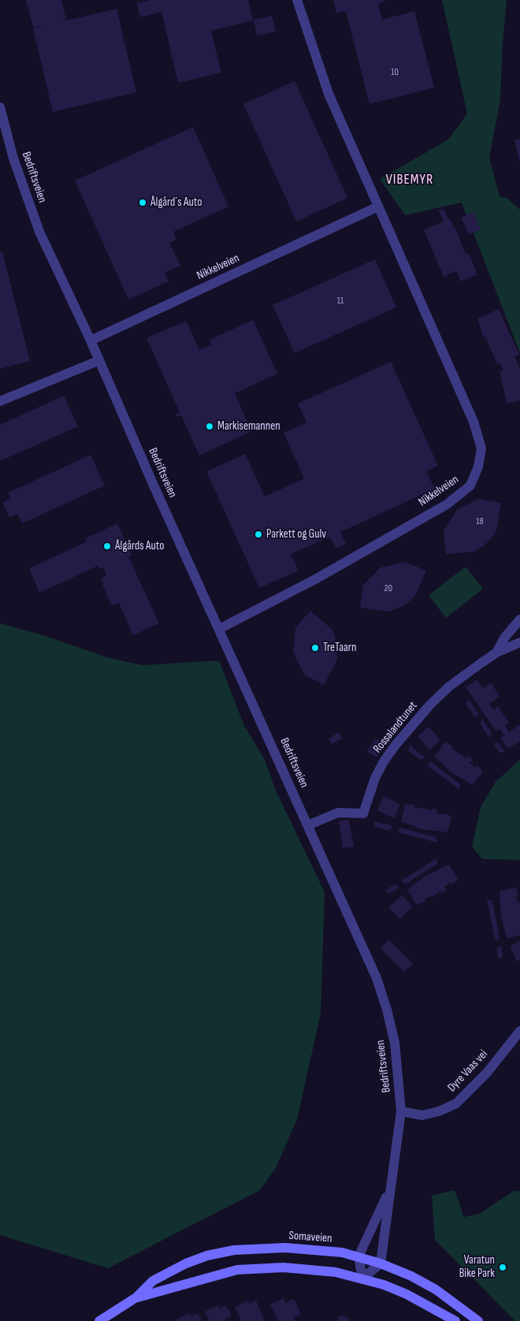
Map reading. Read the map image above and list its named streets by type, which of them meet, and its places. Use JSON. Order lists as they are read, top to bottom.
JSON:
{
  "streets": {
    "main road": ["Somaveien"],
    "street": [
      "Bedriftsveien",
      "Nikkelveien",
      "Rossalandtunet",
      "Dyre Vaas vei"
    ]
  },
  "crossings": [
    ["Bedriftsveien", "Nikkelveien"],
    ["Bedriftsveien", "Rossalandtunet"],
    ["Bedriftsveien", "Dyre Vaas vei"],
    ["Bedriftsveien", "Somaveien"]
  ],
  "districts": ["VIBEMYR"],
  "places": [
    "Ålgård´s Auto",
    "Markisemannen",
    "Parkett og Gulv",
    "Ålgårds Auto",
    "TreTaarn",
    "Varatun Bike Park"
  ],
  "house_numbers": [
    "10",
    "11",
    "18",
    "20"
  ]
}
